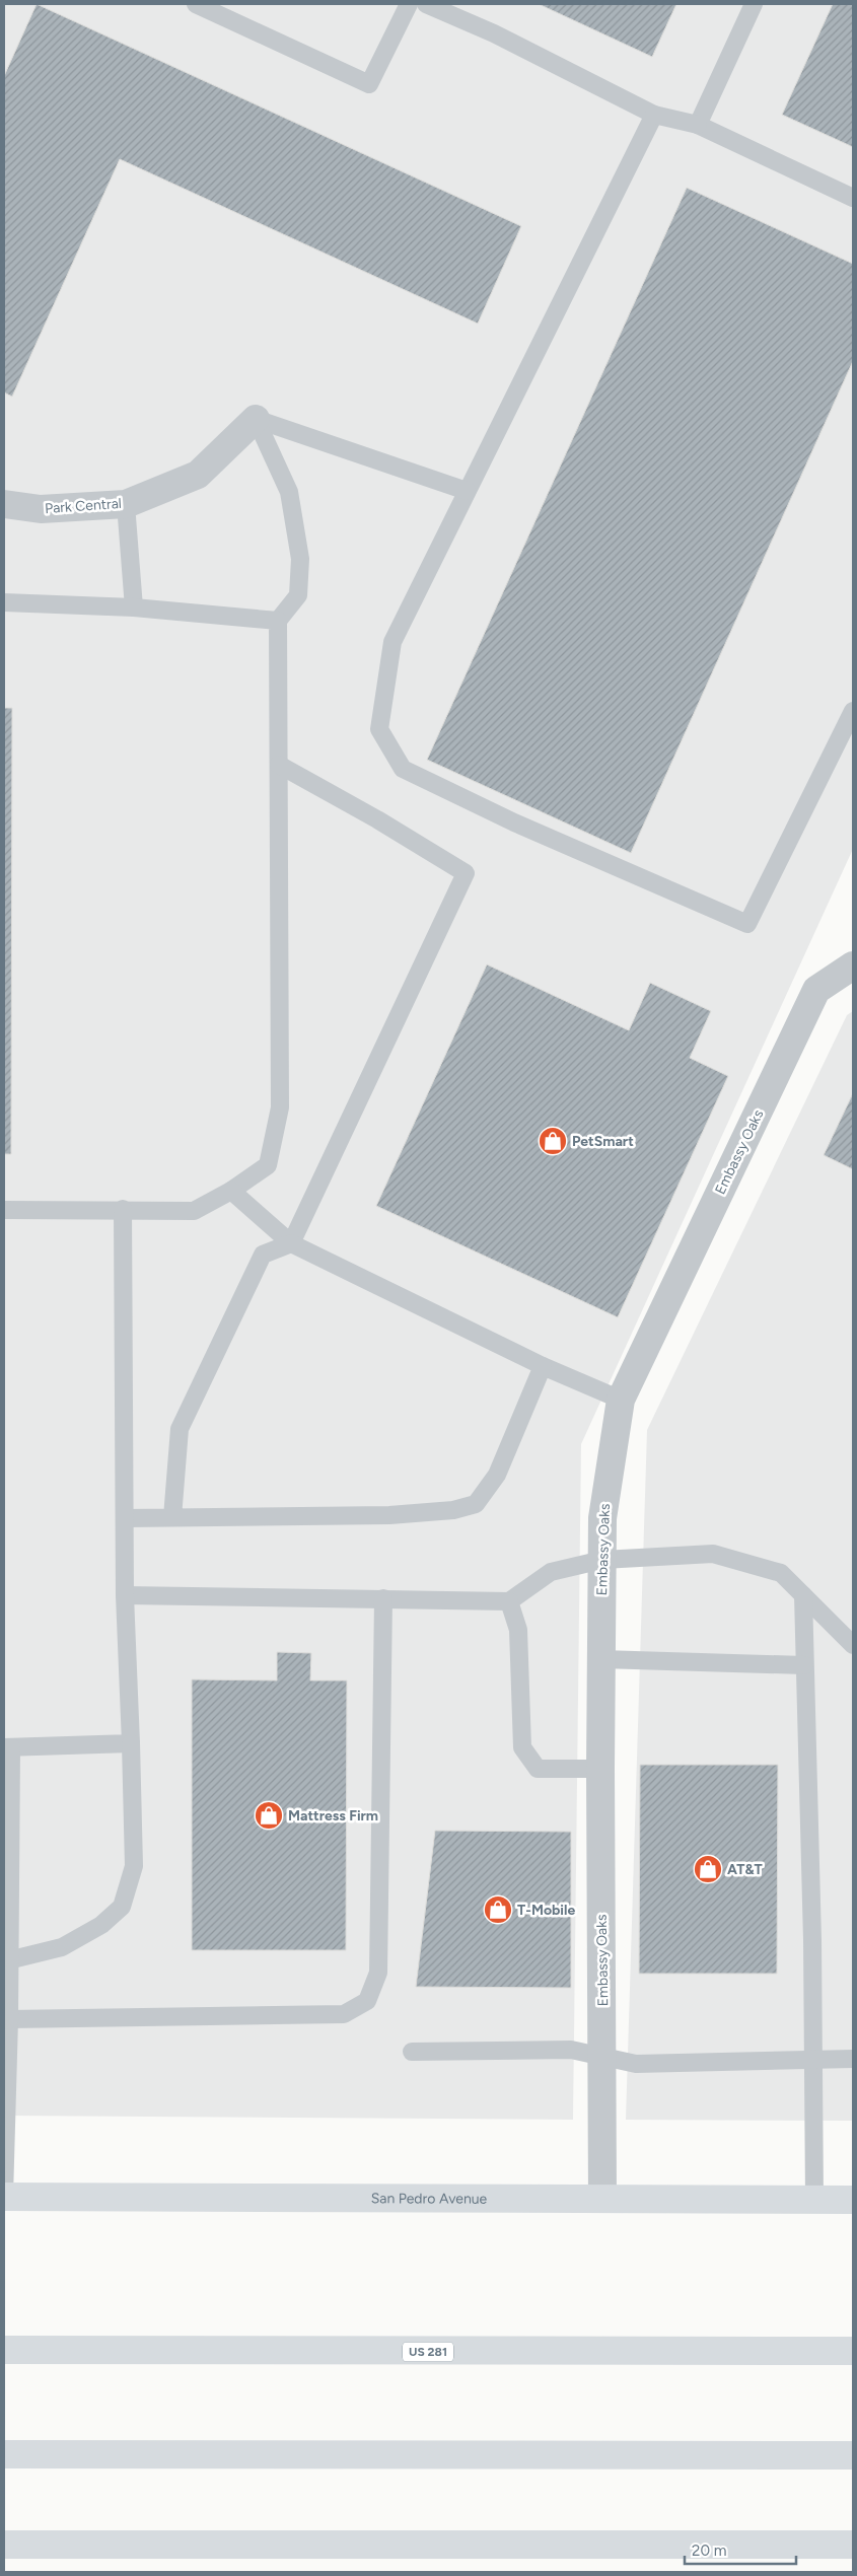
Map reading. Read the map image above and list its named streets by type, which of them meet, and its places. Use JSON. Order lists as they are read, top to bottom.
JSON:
{
  "streets": {
    "main road": ["San Pedro Avenue", "US 281"],
    "street": ["Park Central", "Embassy Oaks"]
  },
  "crossings": [
    ["Embassy Oaks", "San Pedro Avenue"]
  ],
  "places": {
    "shop": [
      "PetSmart",
      "Mattress Firm",
      "AT&T",
      "T-Mobile"
    ]
  },
  "scale_bar": "20 m"
}
